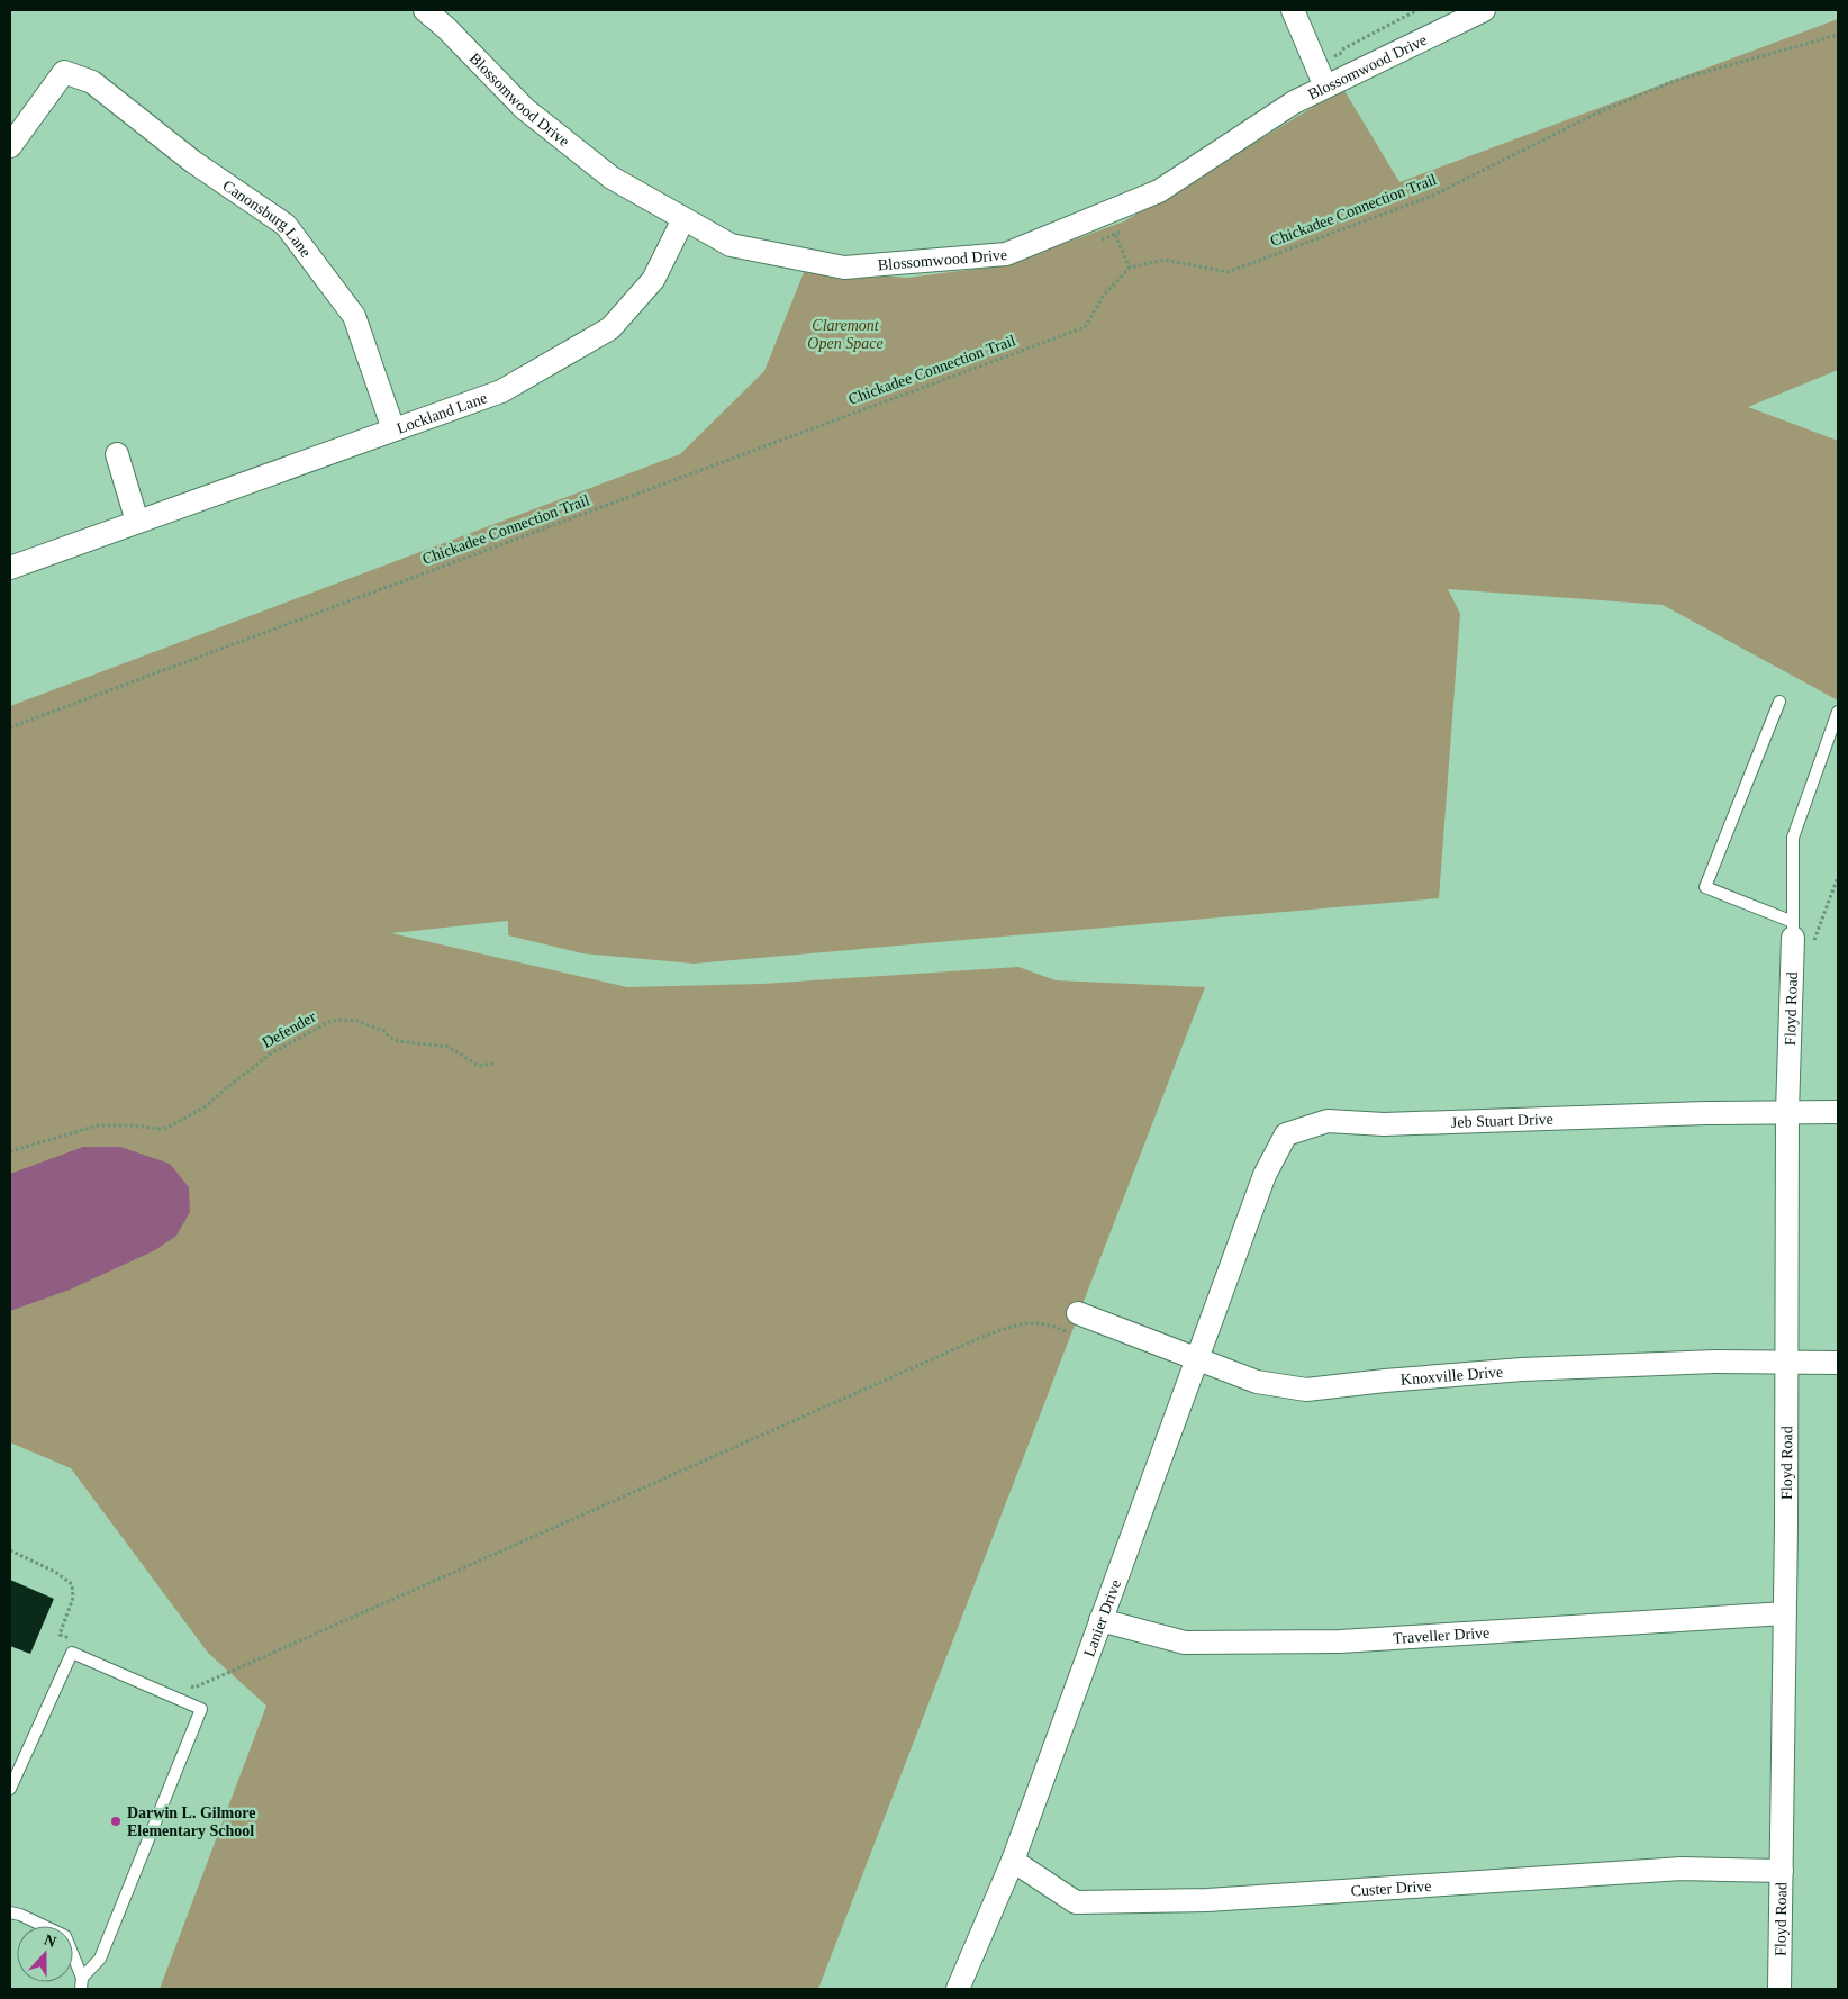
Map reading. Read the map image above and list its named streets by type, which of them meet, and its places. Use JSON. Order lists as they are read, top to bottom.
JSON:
{
  "streets": {
    "street": [
      "Blossomwood Drive",
      "Canonsburg Lane",
      "Lockland Lane",
      "Floyd Road",
      "Jeb Stuart Drive",
      "Knoxville Drive",
      "Lanier Drive",
      "Traveller Drive",
      "Custer Drive"
    ],
    "path": ["Chickadee Connection Trail", "Defender"]
  },
  "crossings": [
    ["Blossomwood Drive", "Lockland Lane"],
    ["Canonsburg Lane", "Lockland Lane"],
    ["Floyd Road", "Jeb Stuart Drive"],
    ["Floyd Road", "Knoxville Drive"],
    ["Floyd Road", "Traveller Drive"],
    ["Floyd Road", "Custer Drive"],
    ["Jeb Stuart Drive", "Lanier Drive"],
    ["Knoxville Drive", "Lanier Drive"],
    ["Lanier Drive", "Traveller Drive"],
    ["Lanier Drive", "Custer Drive"]
  ],
  "parks": ["Claremont Open Space"],
  "places": ["Darwin L. Gilmore Elementary School"],
  "north": "top"
}
